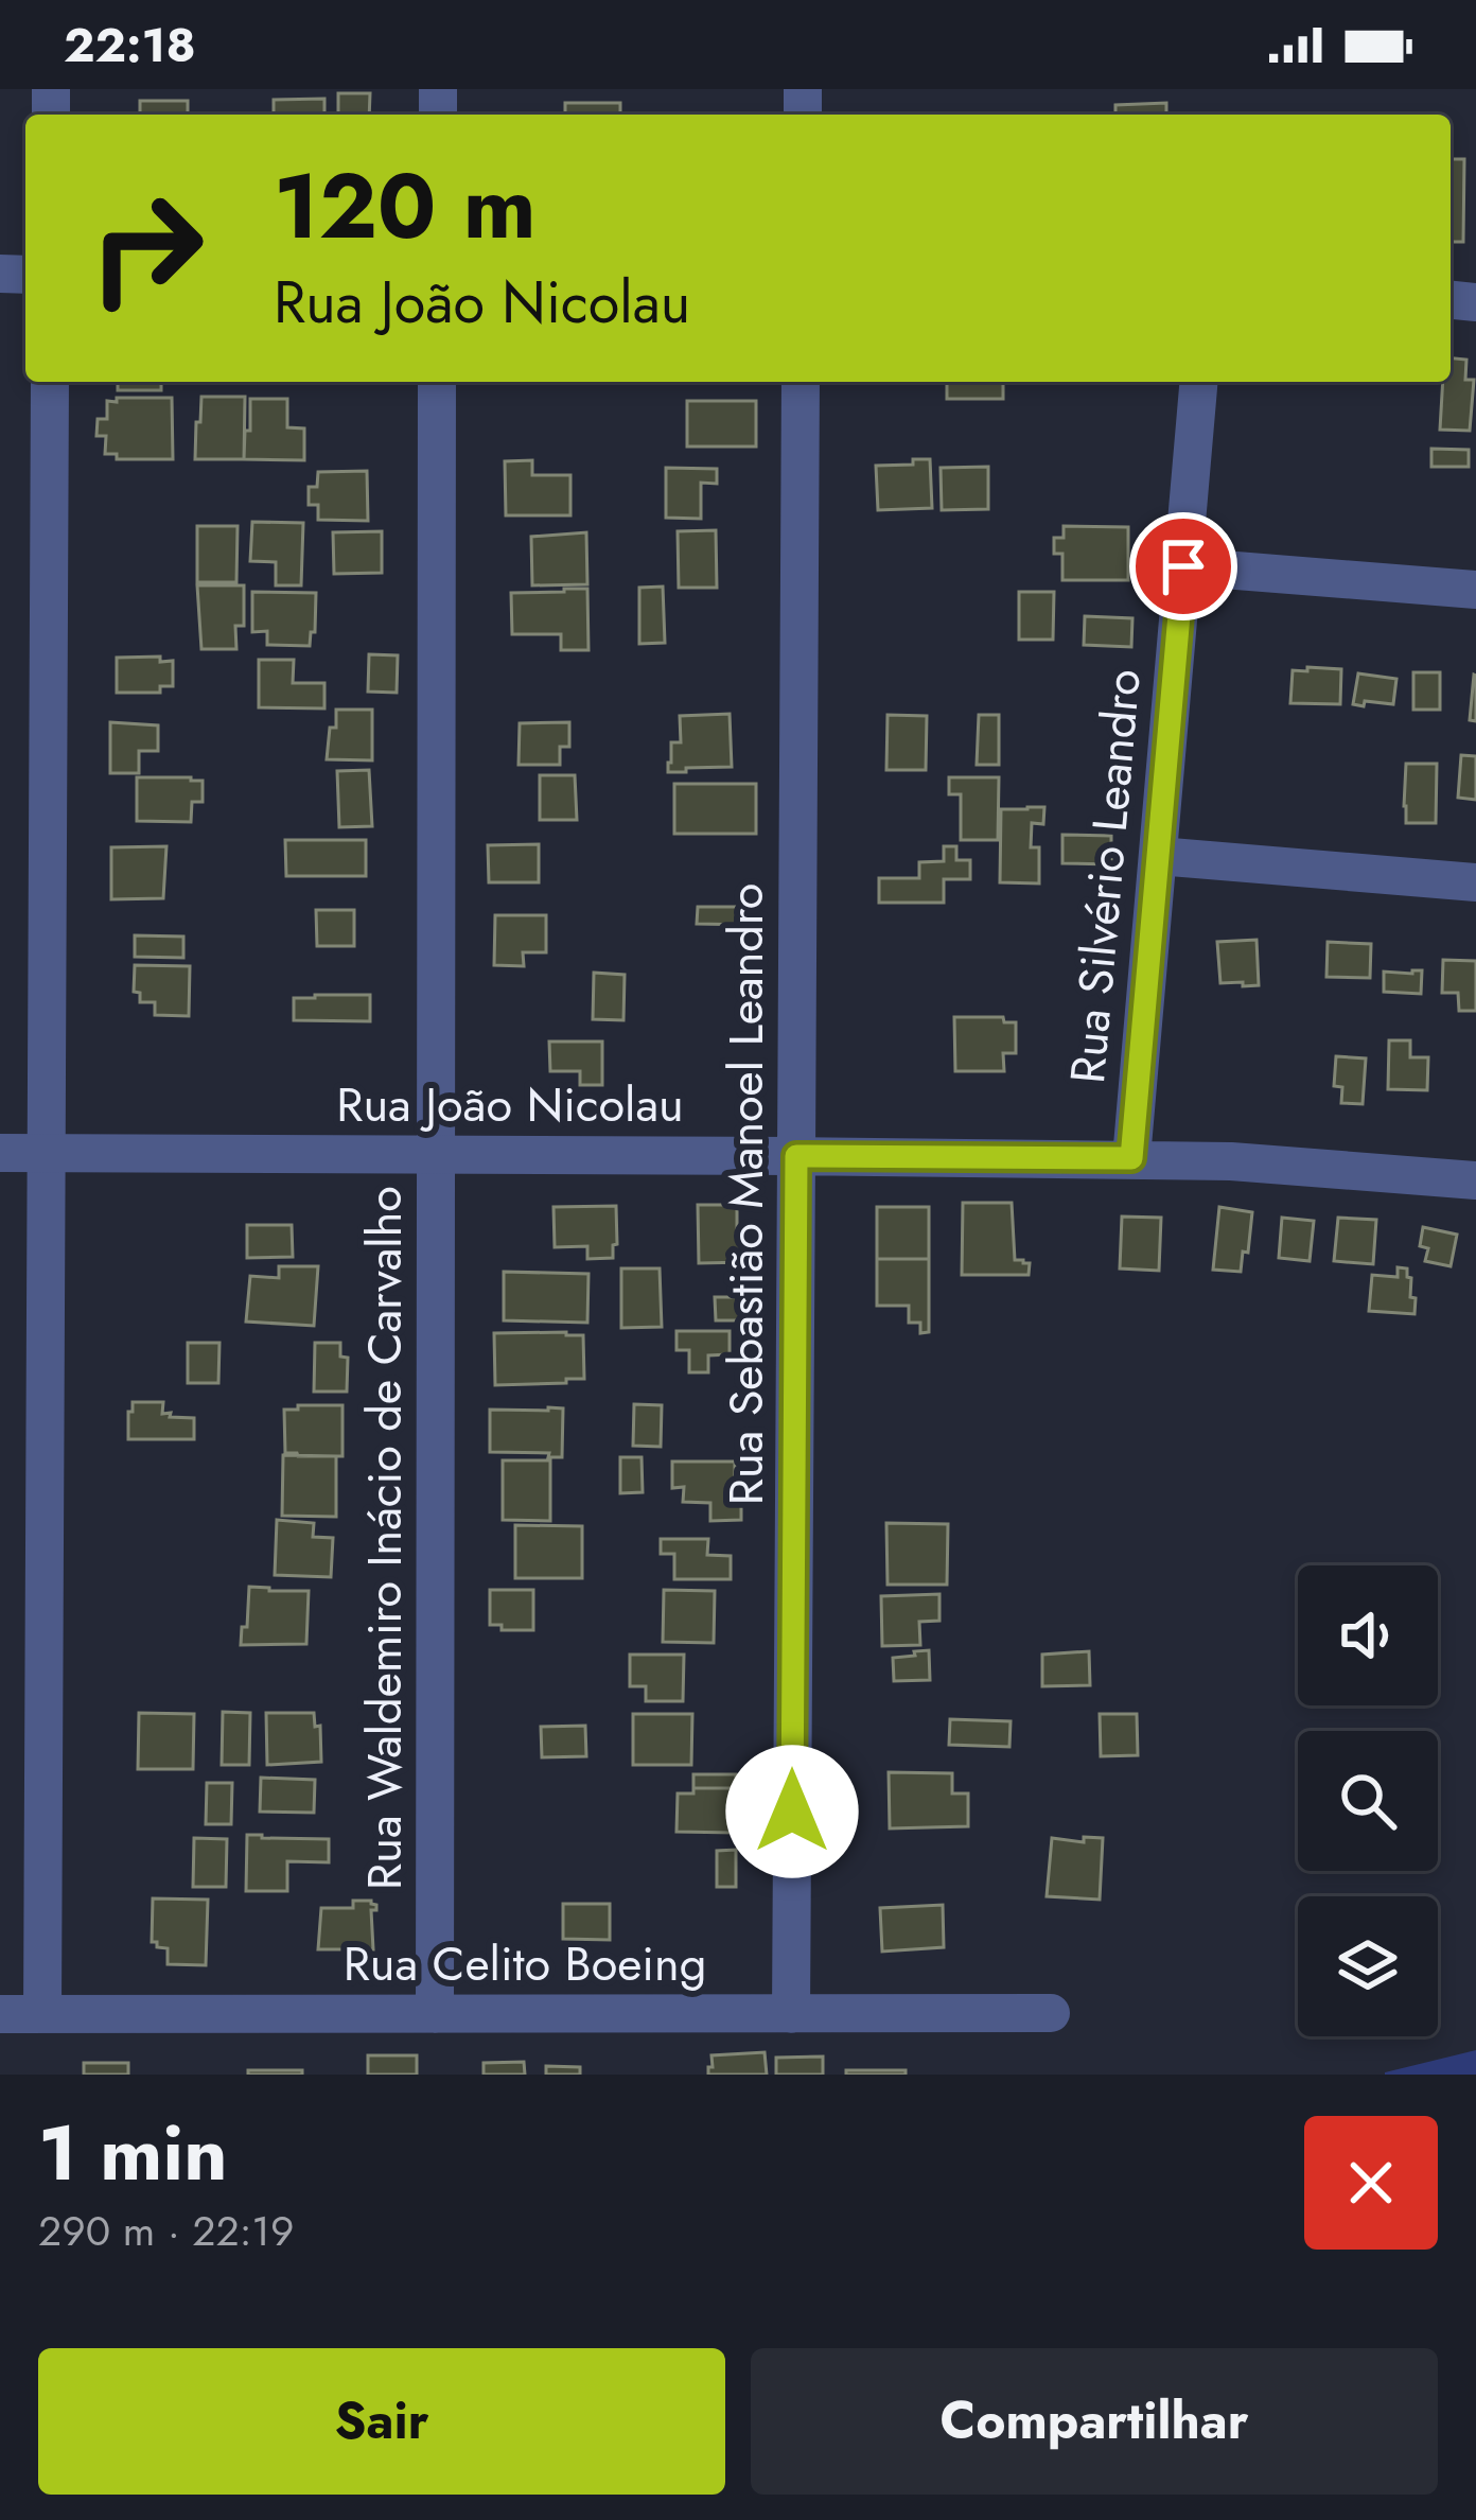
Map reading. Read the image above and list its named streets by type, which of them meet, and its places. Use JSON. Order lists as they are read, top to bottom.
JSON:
{
  "streets": {
    "street": [
      "Rua Silvério Leandro",
      "Rua João Nicolau",
      "Rua Sebastião Manoel Leandro",
      "Rua Waldemiro Inácio de Carvalho",
      "Rua Celito Boeing"
    ]
  },
  "crossings": [
    ["Rua Silvério Leandro", "Rua João Nicolau"],
    ["Rua João Nicolau", "Rua Sebastião Manoel Leandro"],
    ["Rua João Nicolau", "Rua Waldemiro Inácio de Carvalho"],
    ["Rua Sebastião Manoel Leandro", "Rua Celito Boeing"],
    ["Rua Waldemiro Inácio de Carvalho", "Rua Celito Boeing"]
  ],
  "page": {
    "status": "22:18",
    "turn": ["120 m", "Rua João Nicolau"],
    "heading": ["1 min", "290 m · 22:19"],
    "buttons": ["Sair", "Compartilhar"]
  }
}
